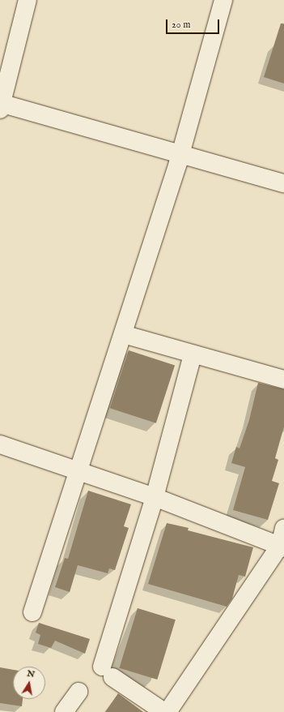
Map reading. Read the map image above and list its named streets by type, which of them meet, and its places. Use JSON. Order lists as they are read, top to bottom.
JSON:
{
  "scale_bar": "20 m",
  "north": "top"
}
